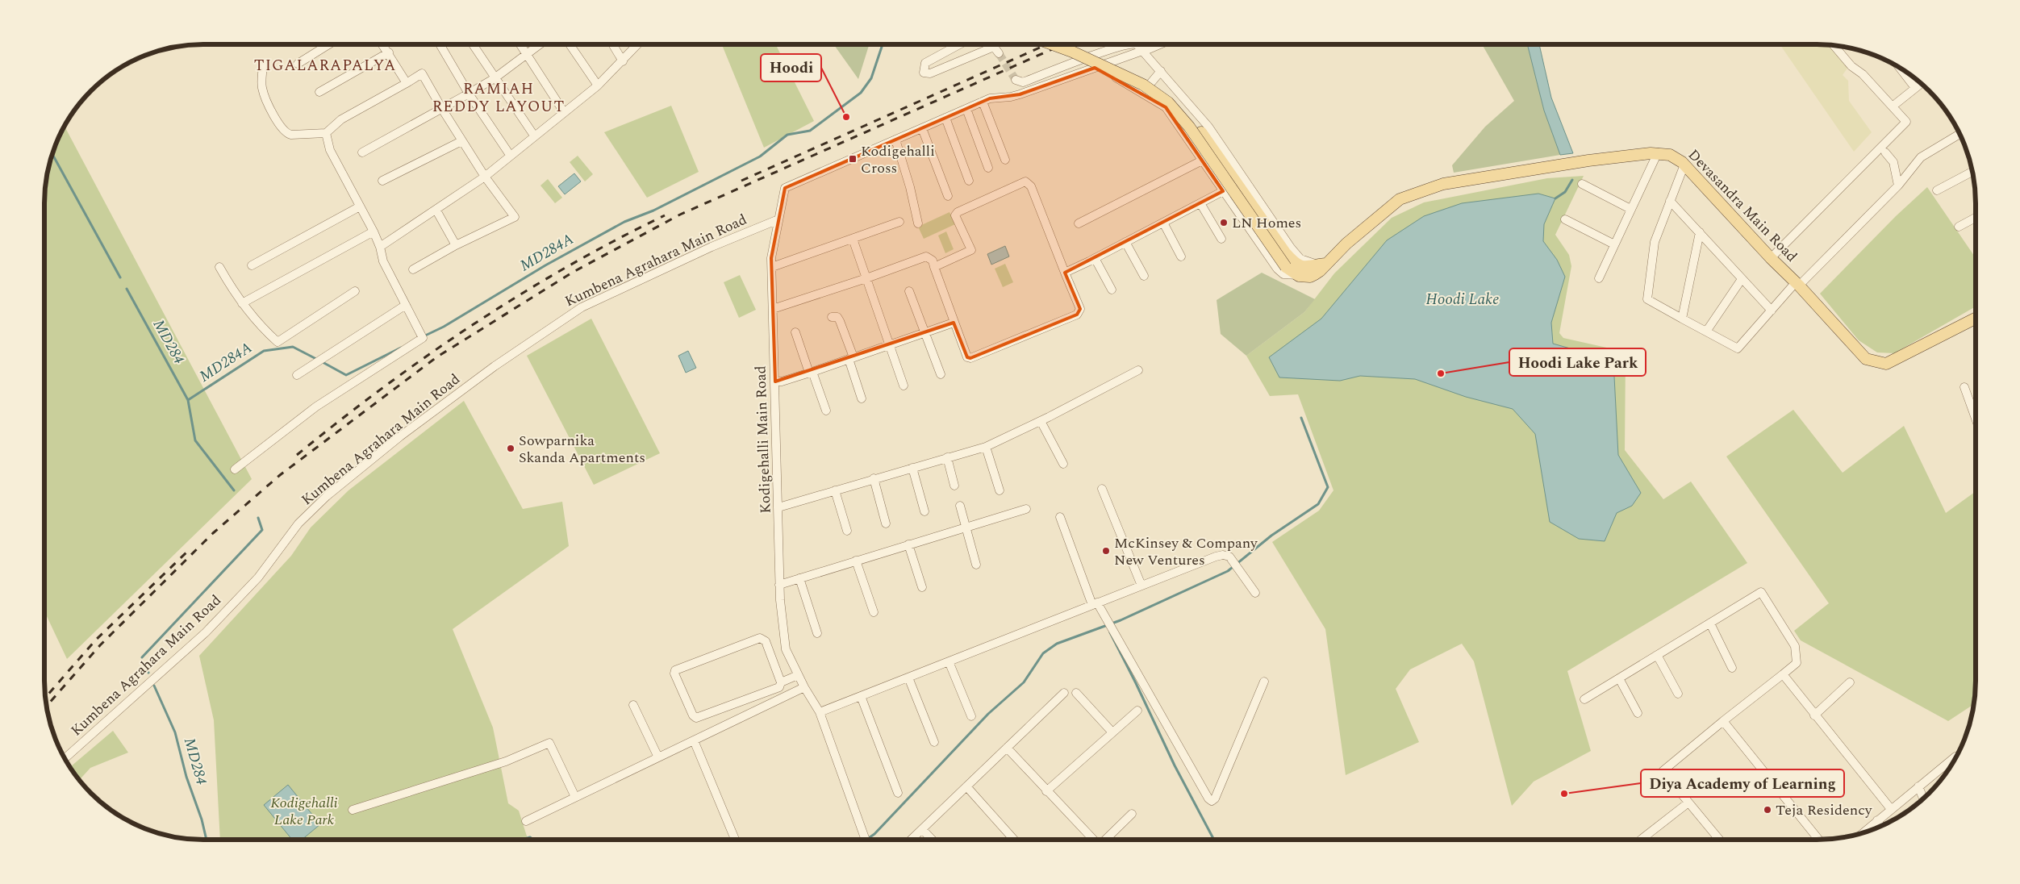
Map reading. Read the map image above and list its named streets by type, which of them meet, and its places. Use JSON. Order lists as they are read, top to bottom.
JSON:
{
  "streets": {
    "main road": ["Devasandra Main Road"],
    "street": ["Kumbena Agrahara Main Road", "Kodigehalli Main Road"]
  },
  "crossings": [
    ["Kumbena Agrahara Main Road", "Kodigehalli Main Road"]
  ],
  "districts": ["TIGALARAPALYA", "RAMIAH REDDY LAYOUT"],
  "water": ["MD284A", "Hoodi Lake", "MD284"],
  "parks": ["Kodigehalli Lake Park"],
  "places": {
    "other": [
      "Hoodi",
      "LN Homes",
      "Hoodi Lake Park",
      "Sowparnika Skanda Apartments",
      "McKinsey & Company New Ventures",
      "Diya Academy of Learning",
      "Teja Residency"
    ],
    "transit": ["Kodigehalli Cross"]
  }
}
